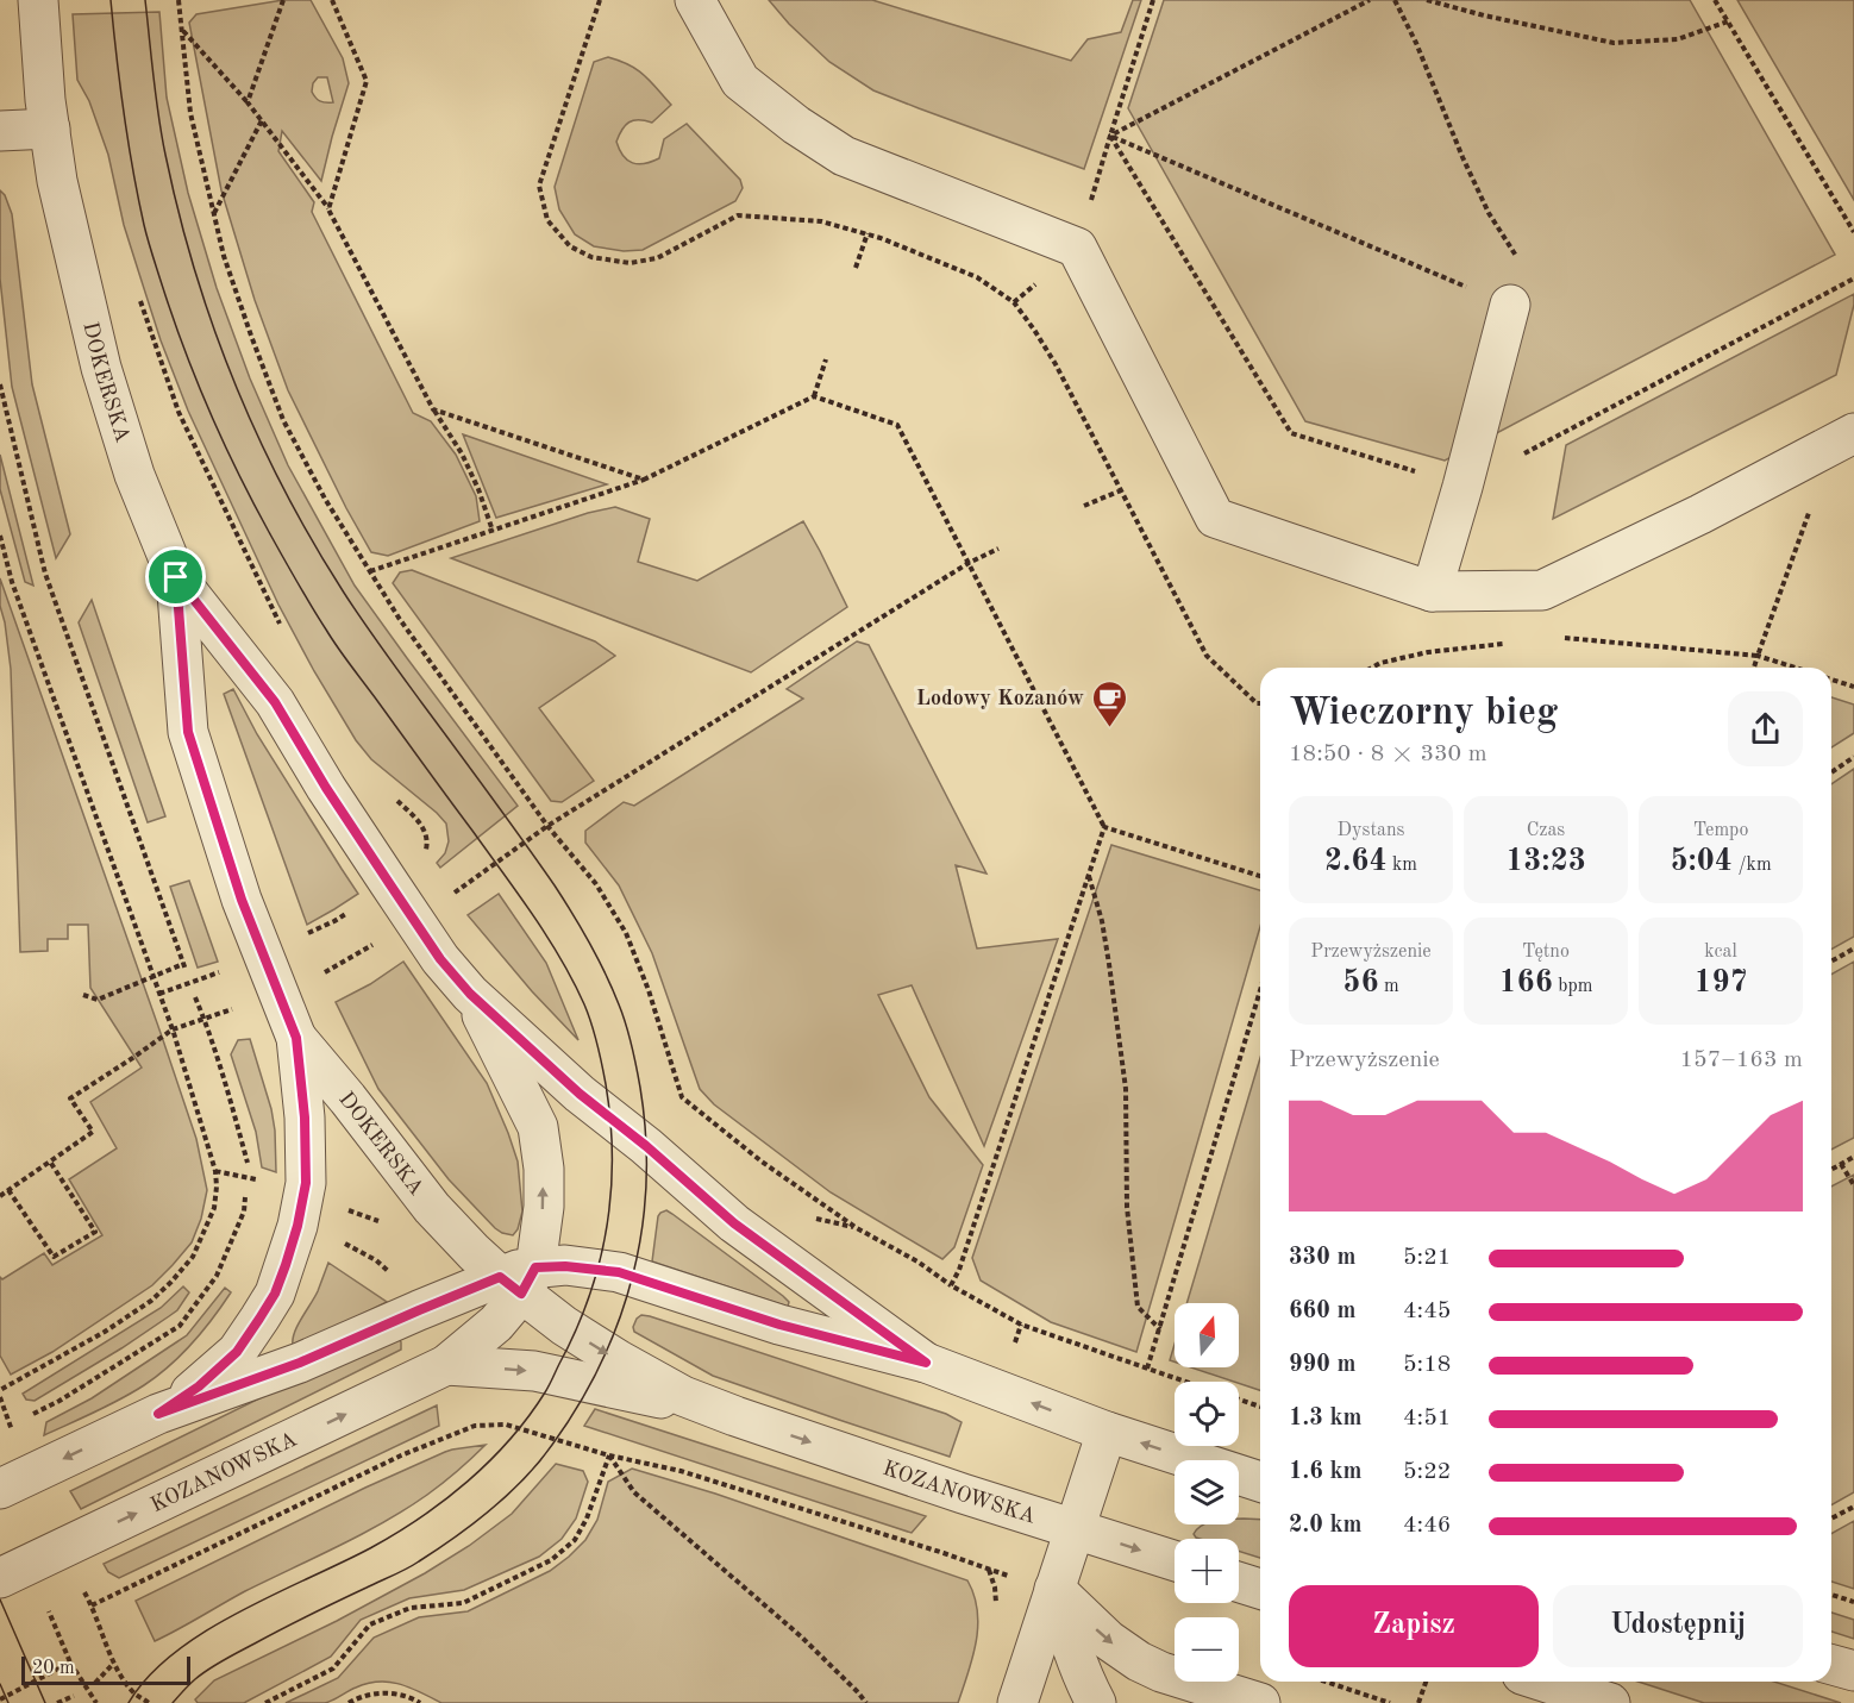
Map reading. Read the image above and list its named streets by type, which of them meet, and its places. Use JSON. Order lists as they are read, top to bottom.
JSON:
{
  "streets": {
    "street": ["DOKERSKA", "KOZANOWSKA"]
  },
  "crossings": [
    ["DOKERSKA", "KOZANOWSKA"]
  ],
  "places": {
    "cafe": ["Lodowy Kozanów"]
  },
  "scale_bar": "20 m",
  "north": "top",
  "page": {
    "heading": ["Wieczorny bieg", "18:50 · 8 × 330 m"],
    "stats": [
      ["Dystans", "2.64 km"],
      ["Czas", "13:23"],
      ["Tempo", "5:04 /km"],
      ["Przewyższenie", "56 m"],
      ["Tętno", "166 bpm"],
      ["kcal", "197"]
    ],
    "chart": ["Przewyższenie", "157–163 m"],
    "list": [
      {
        "name": "330 m",
        "note": "5:21"
      },
      {
        "name": "660 m",
        "note": "4:45"
      },
      {
        "name": "990 m",
        "note": "5:18"
      },
      {
        "name": "1.3 km",
        "note": "4:51"
      },
      {
        "name": "1.6 km",
        "note": "5:22"
      },
      {
        "name": "2.0 km",
        "note": "4:46"
      }
    ],
    "map_buttons": ["+", "−"],
    "buttons": ["Zapisz", "Udostępnij"],
    "scale": "20 m"
  }
}
